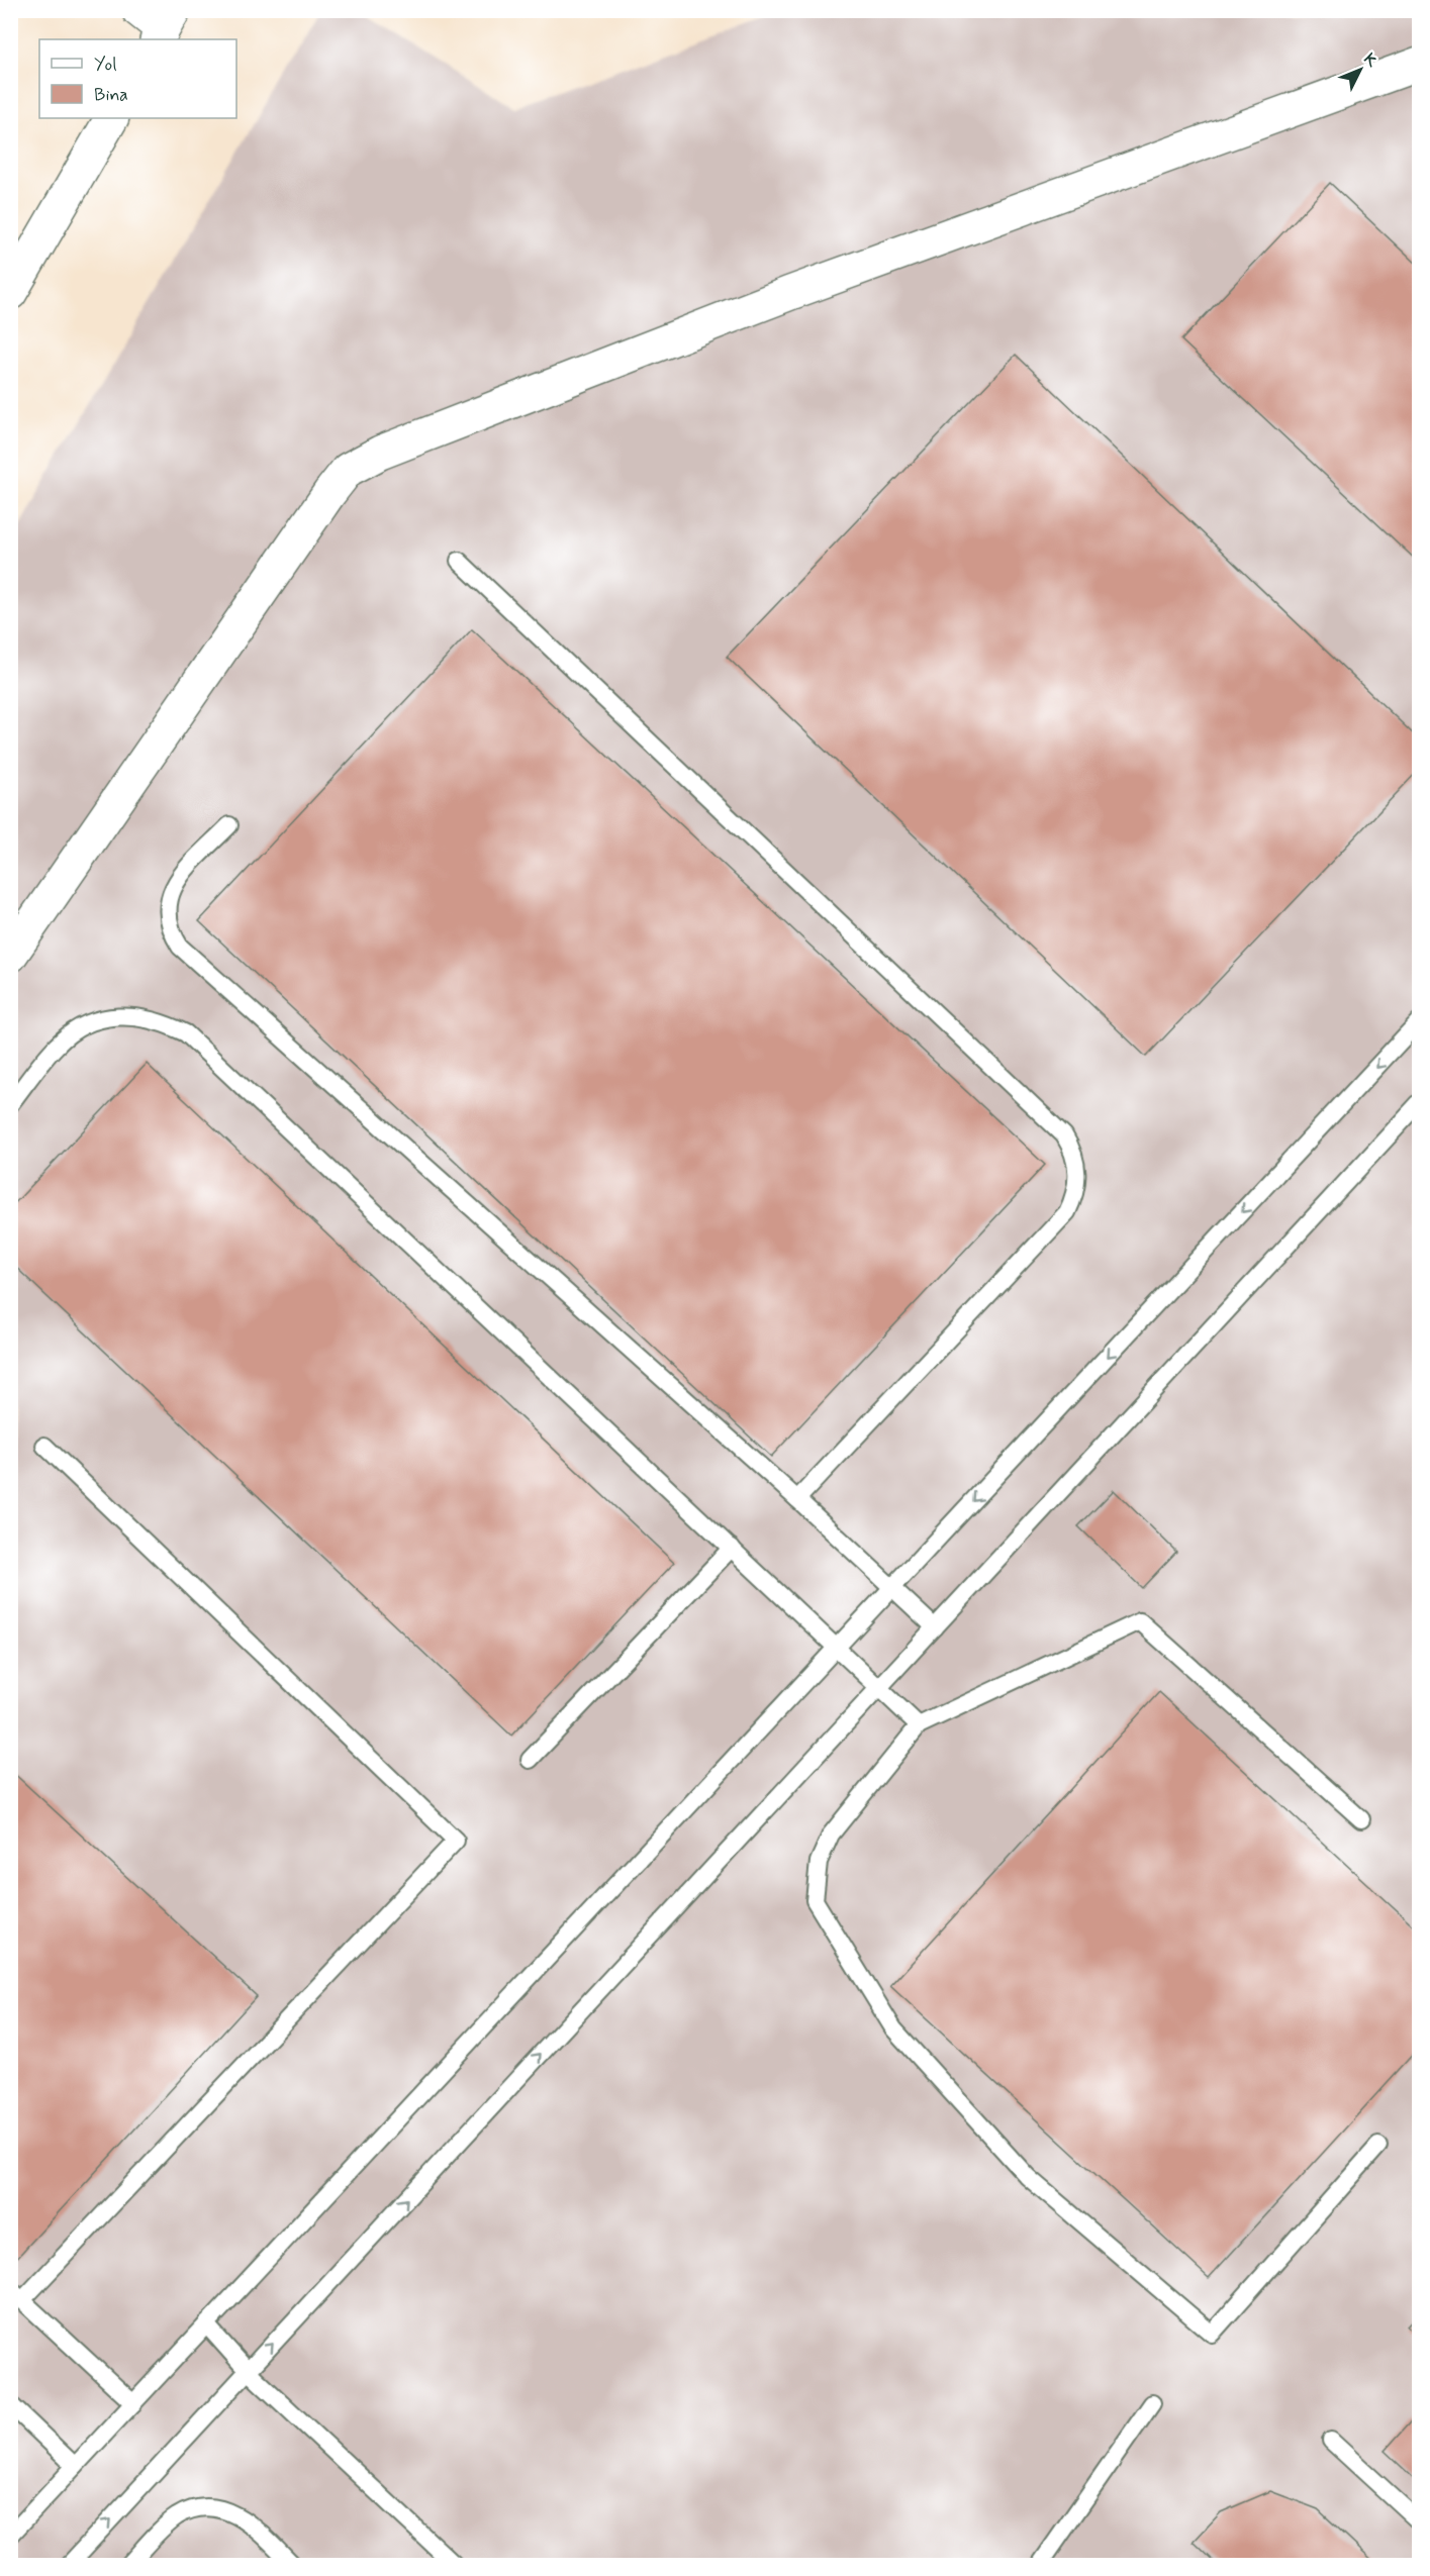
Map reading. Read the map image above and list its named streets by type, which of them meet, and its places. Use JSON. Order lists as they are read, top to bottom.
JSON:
{
  "legend": ["Yol", "Bina"],
  "north": "top right"
}
